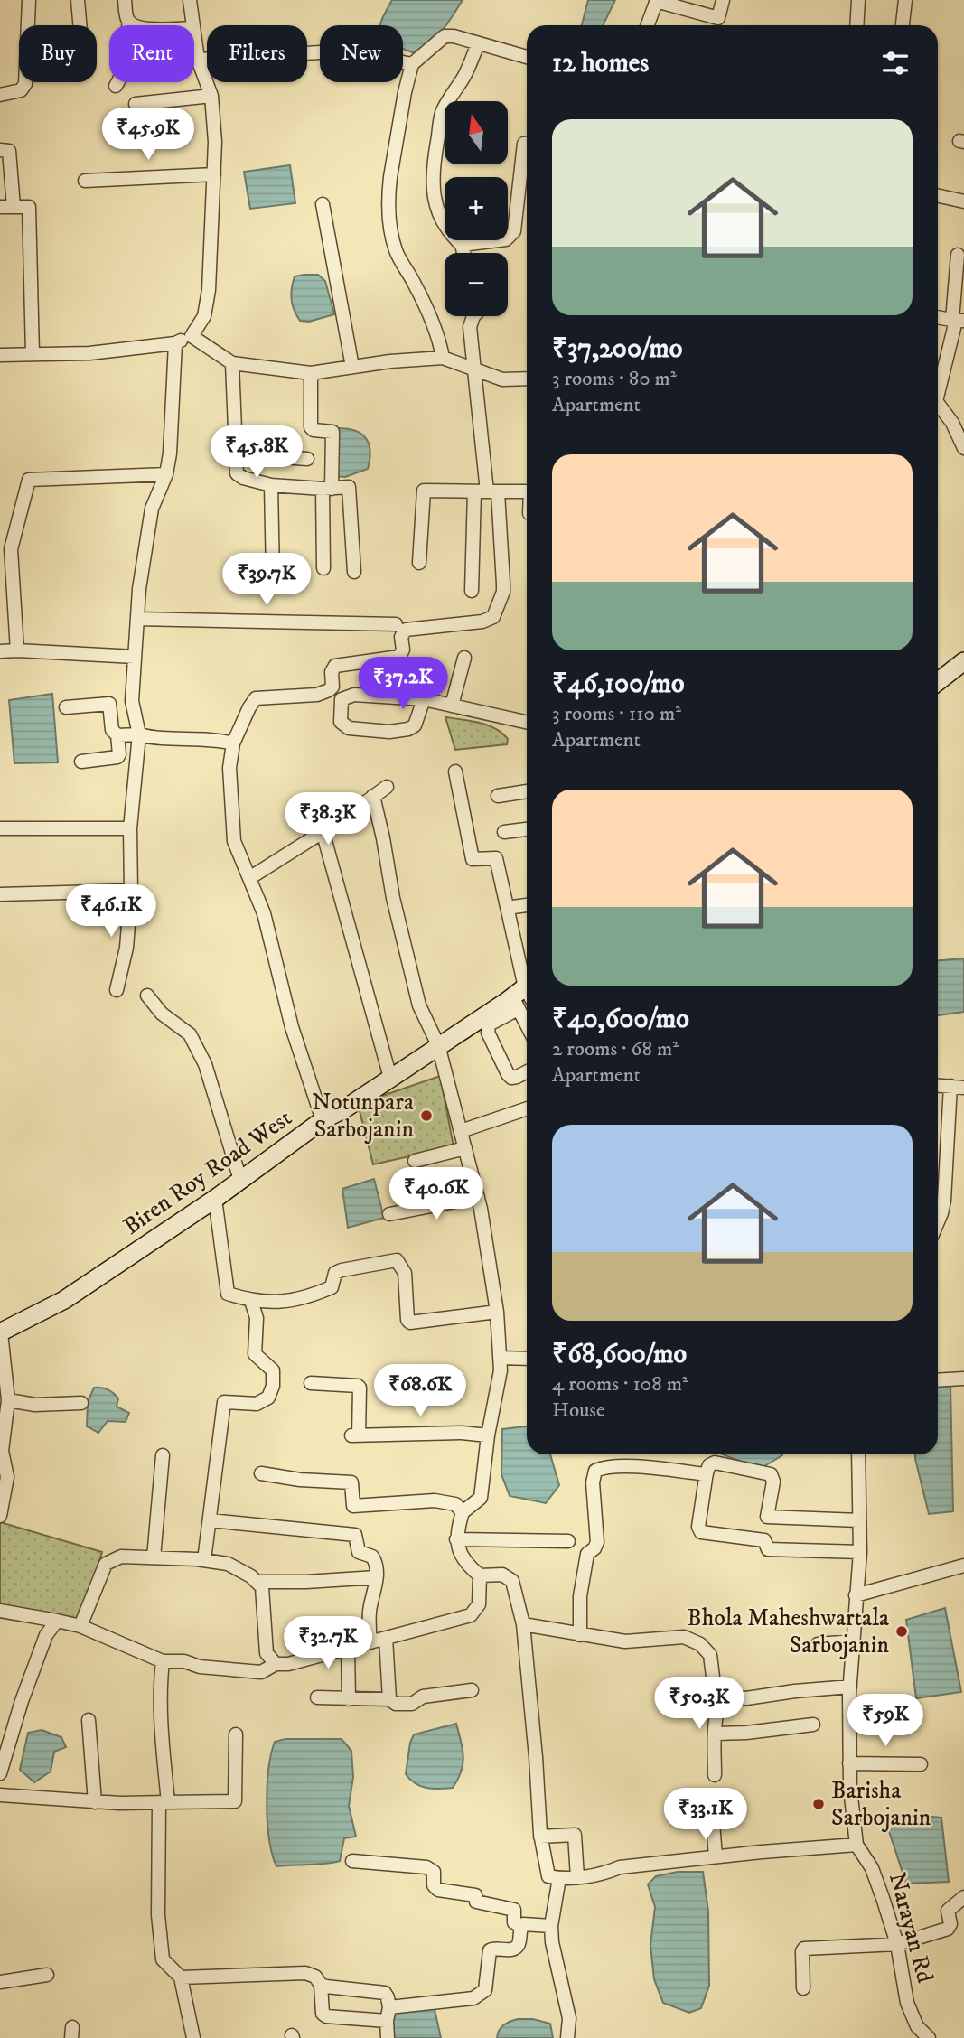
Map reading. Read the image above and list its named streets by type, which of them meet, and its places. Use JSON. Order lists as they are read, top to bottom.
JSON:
{
  "streets": {
    "main road": ["Biren Roy Road West"],
    "street": ["Narayan Rd"]
  },
  "places": ["Notunpara Sarbojanin", "Bhola Maheshwartala Sarbojanin", "Barisha Sarbojanin"],
  "north": "top",
  "page": {
    "chip": [
      "Buy",
      "Rent",
      "Filters",
      "New"
    ],
    "heading": "12 homes",
    "map_buttons": ["+", "−"],
    "list": [
      {
        "name": "₹37,200/mo",
        "note": "3 rooms · 80 m² · Apartment"
      },
      {
        "name": "₹46,100/mo",
        "note": "3 rooms · 110 m² · Apartment"
      },
      {
        "name": "₹40,600/mo",
        "note": "2 rooms · 68 m² · Apartment"
      },
      {
        "name": "₹68,600/mo",
        "note": "4 rooms · 108 m² · House"
      }
    ],
    "price": [
      "₹45.9K",
      "₹45.8K",
      "₹39.7K",
      "₹37.2K",
      "₹38.3K",
      "₹46.1K",
      "₹40.6K",
      "₹68.6K",
      "₹32.7K",
      "₹50.3K",
      "₹59K",
      "₹33.1K"
    ]
  }
}
